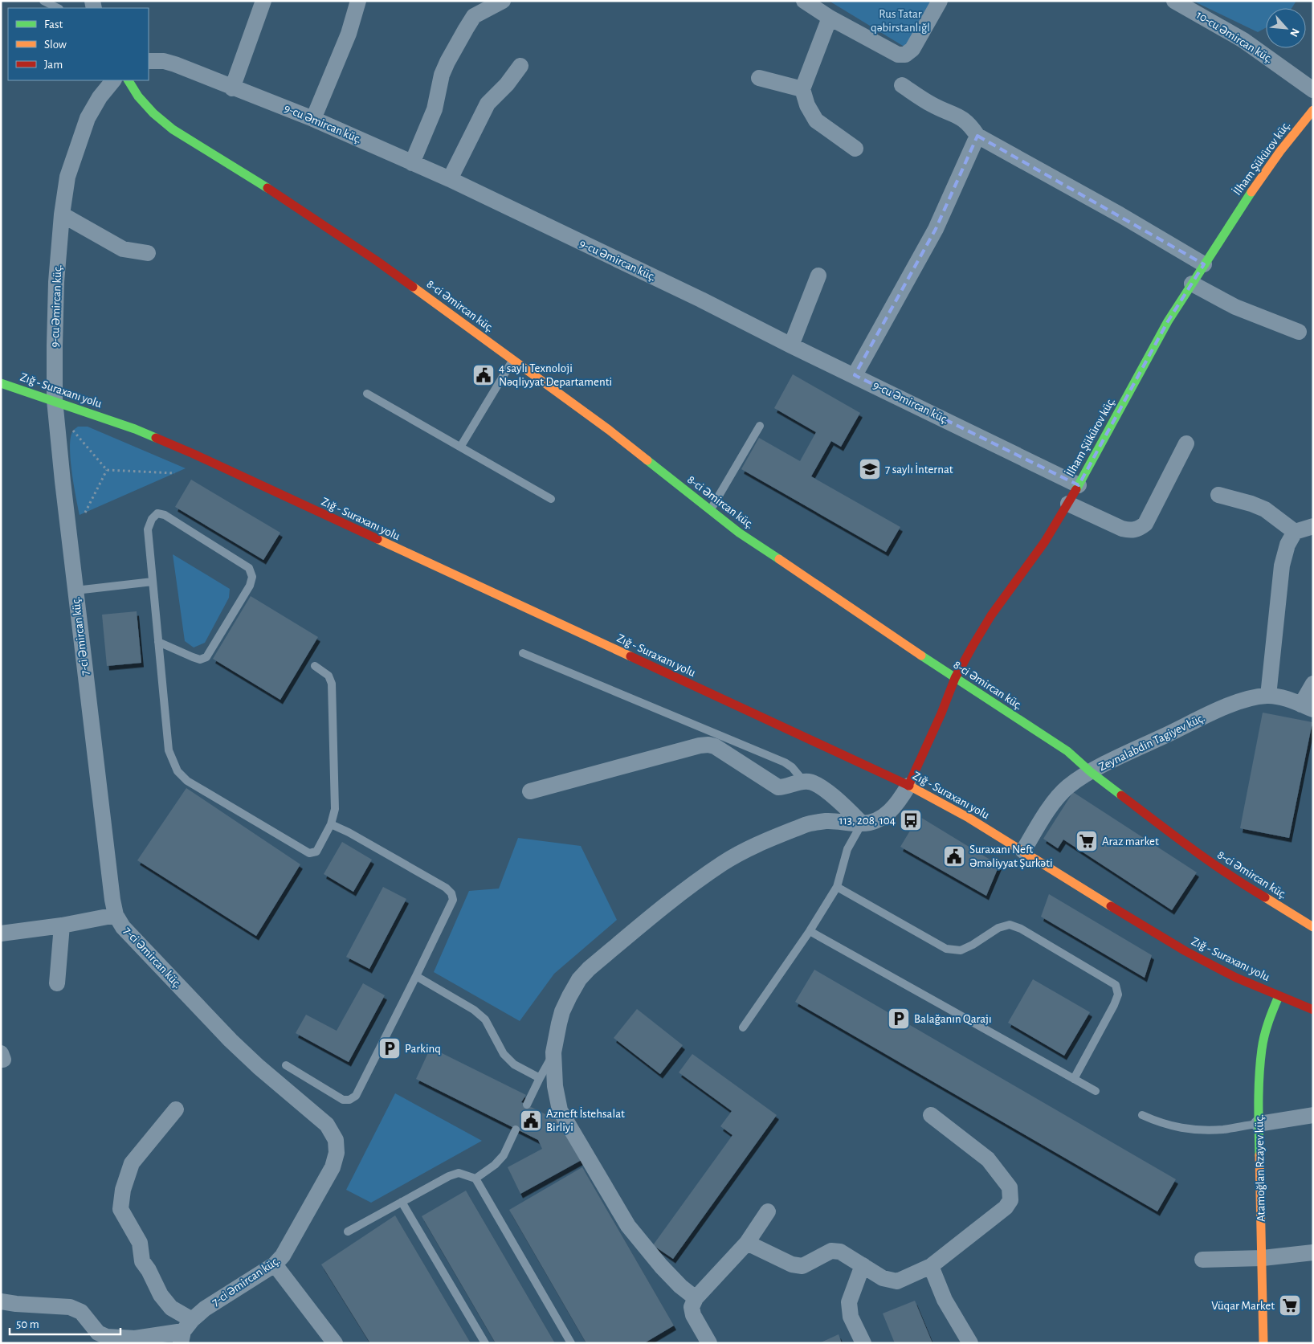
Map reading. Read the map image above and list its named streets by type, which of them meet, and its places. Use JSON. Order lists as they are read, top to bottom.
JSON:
{
  "streets": {
    "street": [
      "10-cu Əmircan küç.",
      "9-cu Əmircan küç.",
      "İlham Şükürov küç.",
      "8-ci Əmircan küç.",
      "Zığ - Suraxanı yolu",
      "7-ci Əmircan küç.",
      "Zeynalabdin Tagiyev küç.",
      "Atamoğlan Rzayev küç."
    ]
  },
  "crossings": [
    ["9-cu Əmircan küç.", "İlham Şükürov küç."],
    ["9-cu Əmircan küç.", "Zığ - Suraxanı yolu"],
    ["9-cu Əmircan küç.", "7-ci Əmircan küç."],
    ["İlham Şükürov küç.", "8-ci Əmircan küç."],
    ["İlham Şükürov küç.", "Zığ - Suraxanı yolu"],
    ["8-ci Əmircan küç.", "Zeynalabdin Tagiyev küç."],
    ["Zığ - Suraxanı yolu", "7-ci Əmircan küç."],
    ["Zığ - Suraxanı yolu", "Zeynalabdin Tagiyev küç."],
    ["Zığ - Suraxanı yolu", "Atamoğlan Rzayev küç."]
  ],
  "parks": ["Rus Tatar qəbirstanlığl"],
  "places": {
    "public building": ["4 saylı Texnoloji Nəqliyyat Departamenti", "Suraxanı Neft Əməliyyat Şurkəti", "Azneft İstehsalat Birliyi"],
    "school or university": ["7 saylı İnternat"],
    "bus stop": ["113, 208, 104"],
    "supermarket": ["Araz market", "Vüqar Market"],
    "parking": ["Balağanın Qarajı", "Parkinq"]
  },
  "legend": ["Fast", "Slow", "Jam"],
  "scale_bar": "50 m",
  "north": "bottom right"
}
